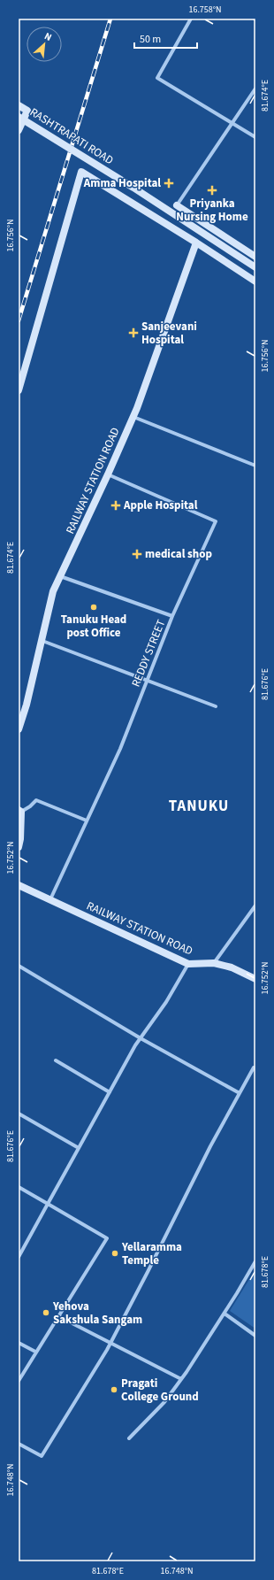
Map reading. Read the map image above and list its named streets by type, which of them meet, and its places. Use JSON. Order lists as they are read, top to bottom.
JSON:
{
  "streets": {
    "street": ["RASHTRAPATI ROAD", "RAILWAY STATION ROAD", "REDDY STREET"]
  },
  "crossings": [
    ["RAILWAY STATION ROAD", "REDDY STREET"]
  ],
  "districts": ["TANUKU"],
  "places": {
    "health": [
      "Amma Hospital",
      "Priyanka Nursing Home",
      "Sanjeevani Hospital",
      "Apple Hospital",
      "medical shop"
    ],
    "other": [
      "Tanuku Head post Office",
      "Yellaramma Temple",
      "Yehova Sakshula Sangam",
      "Pragati College Ground"
    ]
  },
  "scale_bar": "50 m",
  "north": "top right",
  "coordinates": [
    "16.758°N",
    "81.674°E",
    "16.756°N",
    "81.676°E",
    "16.752°N",
    "81.678°E",
    "16.748°N"
  ]
}
